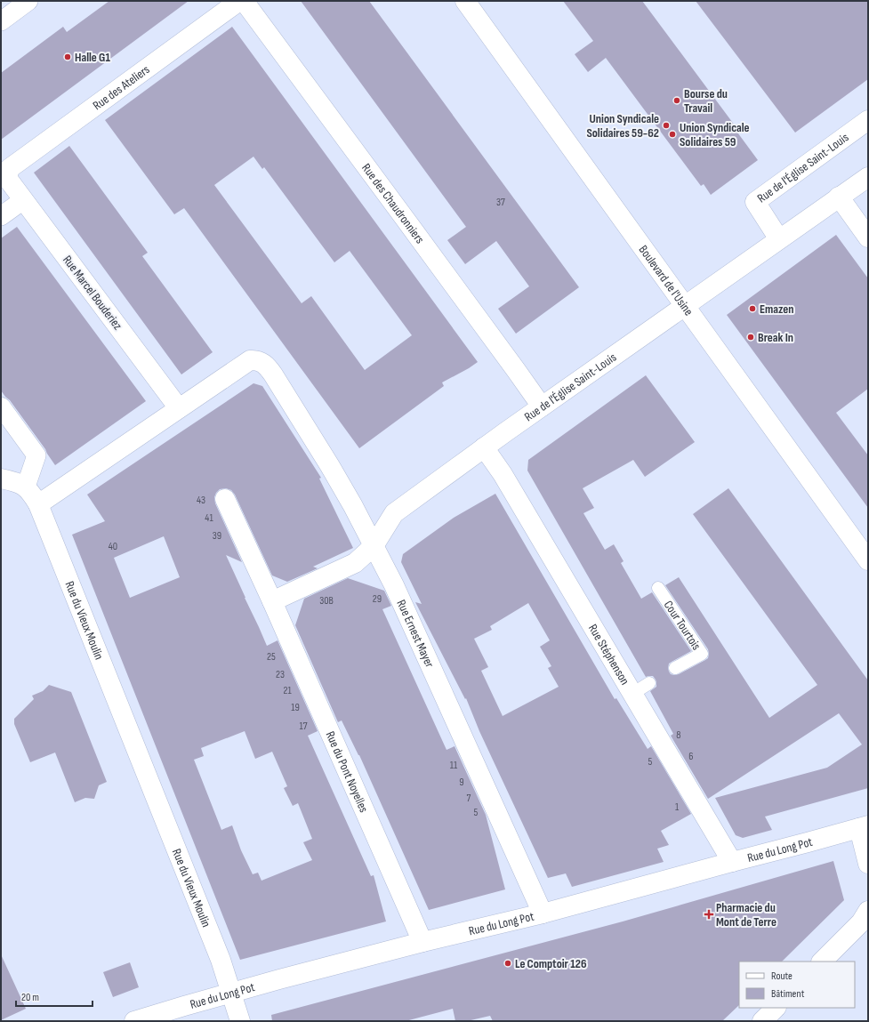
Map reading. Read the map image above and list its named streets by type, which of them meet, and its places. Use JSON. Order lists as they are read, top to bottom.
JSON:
{
  "streets": {
    "street": [
      "Rue des Ateliers",
      "Rue de l'Église Saint-Louis",
      "Rue des Chaudronniers",
      "Boulevard de l'Usine",
      "Rue Marcel Bouderiez",
      "Rue du Vieux Moulin",
      "Rue Ernest Mayer",
      "Rue Stéphenson",
      "Rue du Pont Noyelles",
      "Rue du Long Pot"
    ],
    "lane": ["Cour Tourtois"]
  },
  "crossings": [
    ["Rue des Ateliers", "Rue Marcel Bouderiez"],
    ["Rue de l'Église Saint-Louis", "Rue des Chaudronniers"],
    ["Rue de l'Église Saint-Louis", "Boulevard de l'Usine"],
    ["Rue de l'Église Saint-Louis", "Rue Ernest Mayer"],
    ["Rue de l'Église Saint-Louis", "Rue Stéphenson"],
    ["Rue Marcel Bouderiez", "Rue Ernest Mayer"],
    ["Rue du Vieux Moulin", "Rue du Long Pot"],
    ["Rue Ernest Mayer", "Rue du Long Pot"],
    ["Rue Stéphenson", "Rue du Long Pot"],
    ["Rue du Pont Noyelles", "Rue du Long Pot"]
  ],
  "places": {
    "other": [
      "Halle G1",
      "Bourse du Travail",
      "Union Syndicale Solidaires 59-62",
      "Union Syndicale Solidaires 59",
      "Emazen",
      "Break In",
      "Le Comptoir 126"
    ],
    "health": ["Pharmacie du Mont de Terre"]
  },
  "house_numbers": [
    "37",
    "43",
    "41",
    "39",
    "40",
    "29",
    "30B",
    "25",
    "23",
    "21",
    "19",
    "17",
    "8",
    "6",
    "5",
    "11",
    "9",
    "7",
    "1",
    "5"
  ],
  "legend": ["Route", "Bâtiment"],
  "scale_bar": "20 m"
}
